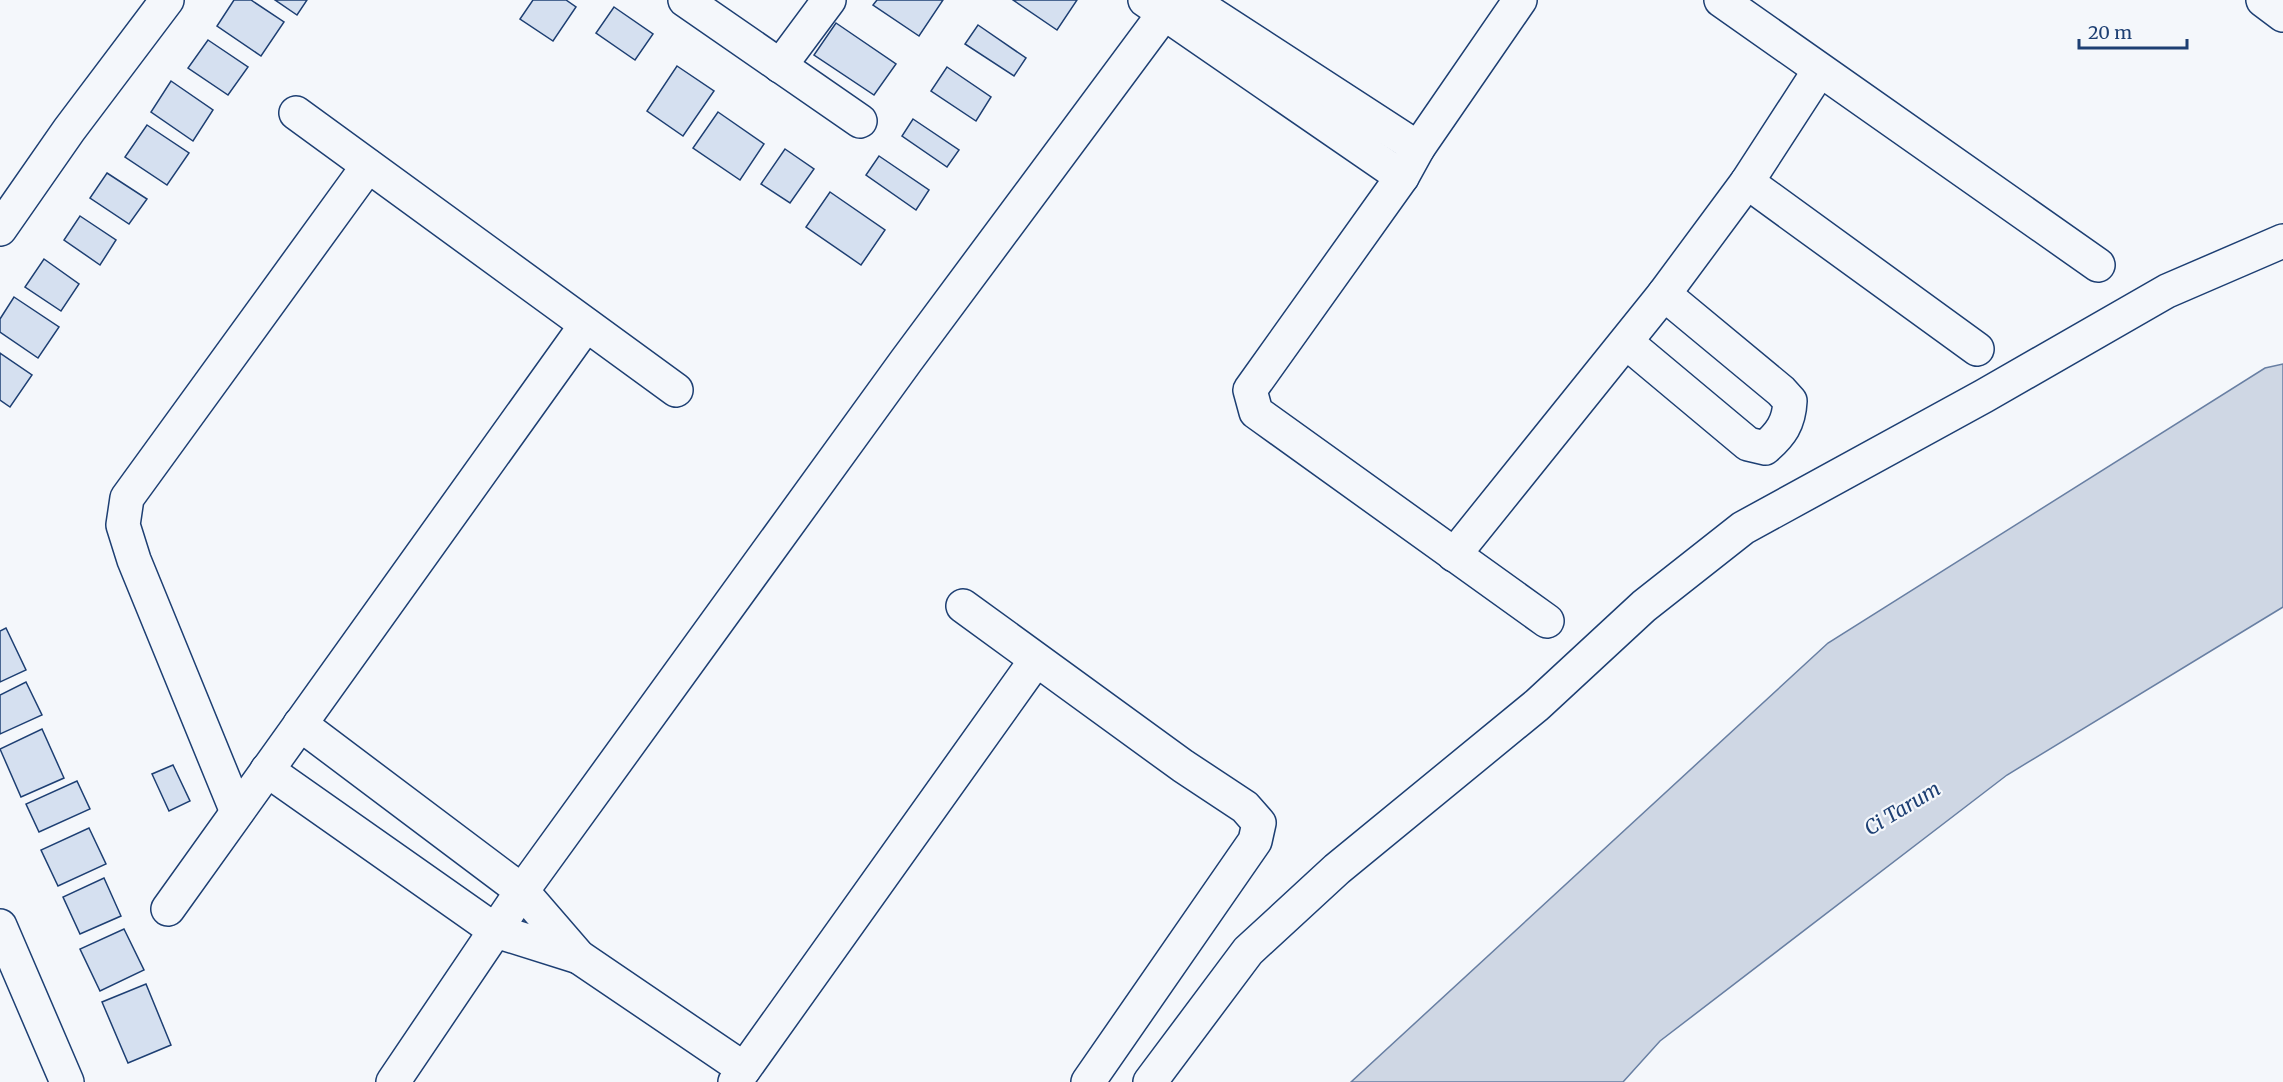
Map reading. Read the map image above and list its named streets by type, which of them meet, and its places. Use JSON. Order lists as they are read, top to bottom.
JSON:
{
  "water": ["Ci Tarum"],
  "scale_bar": "20 m"
}
